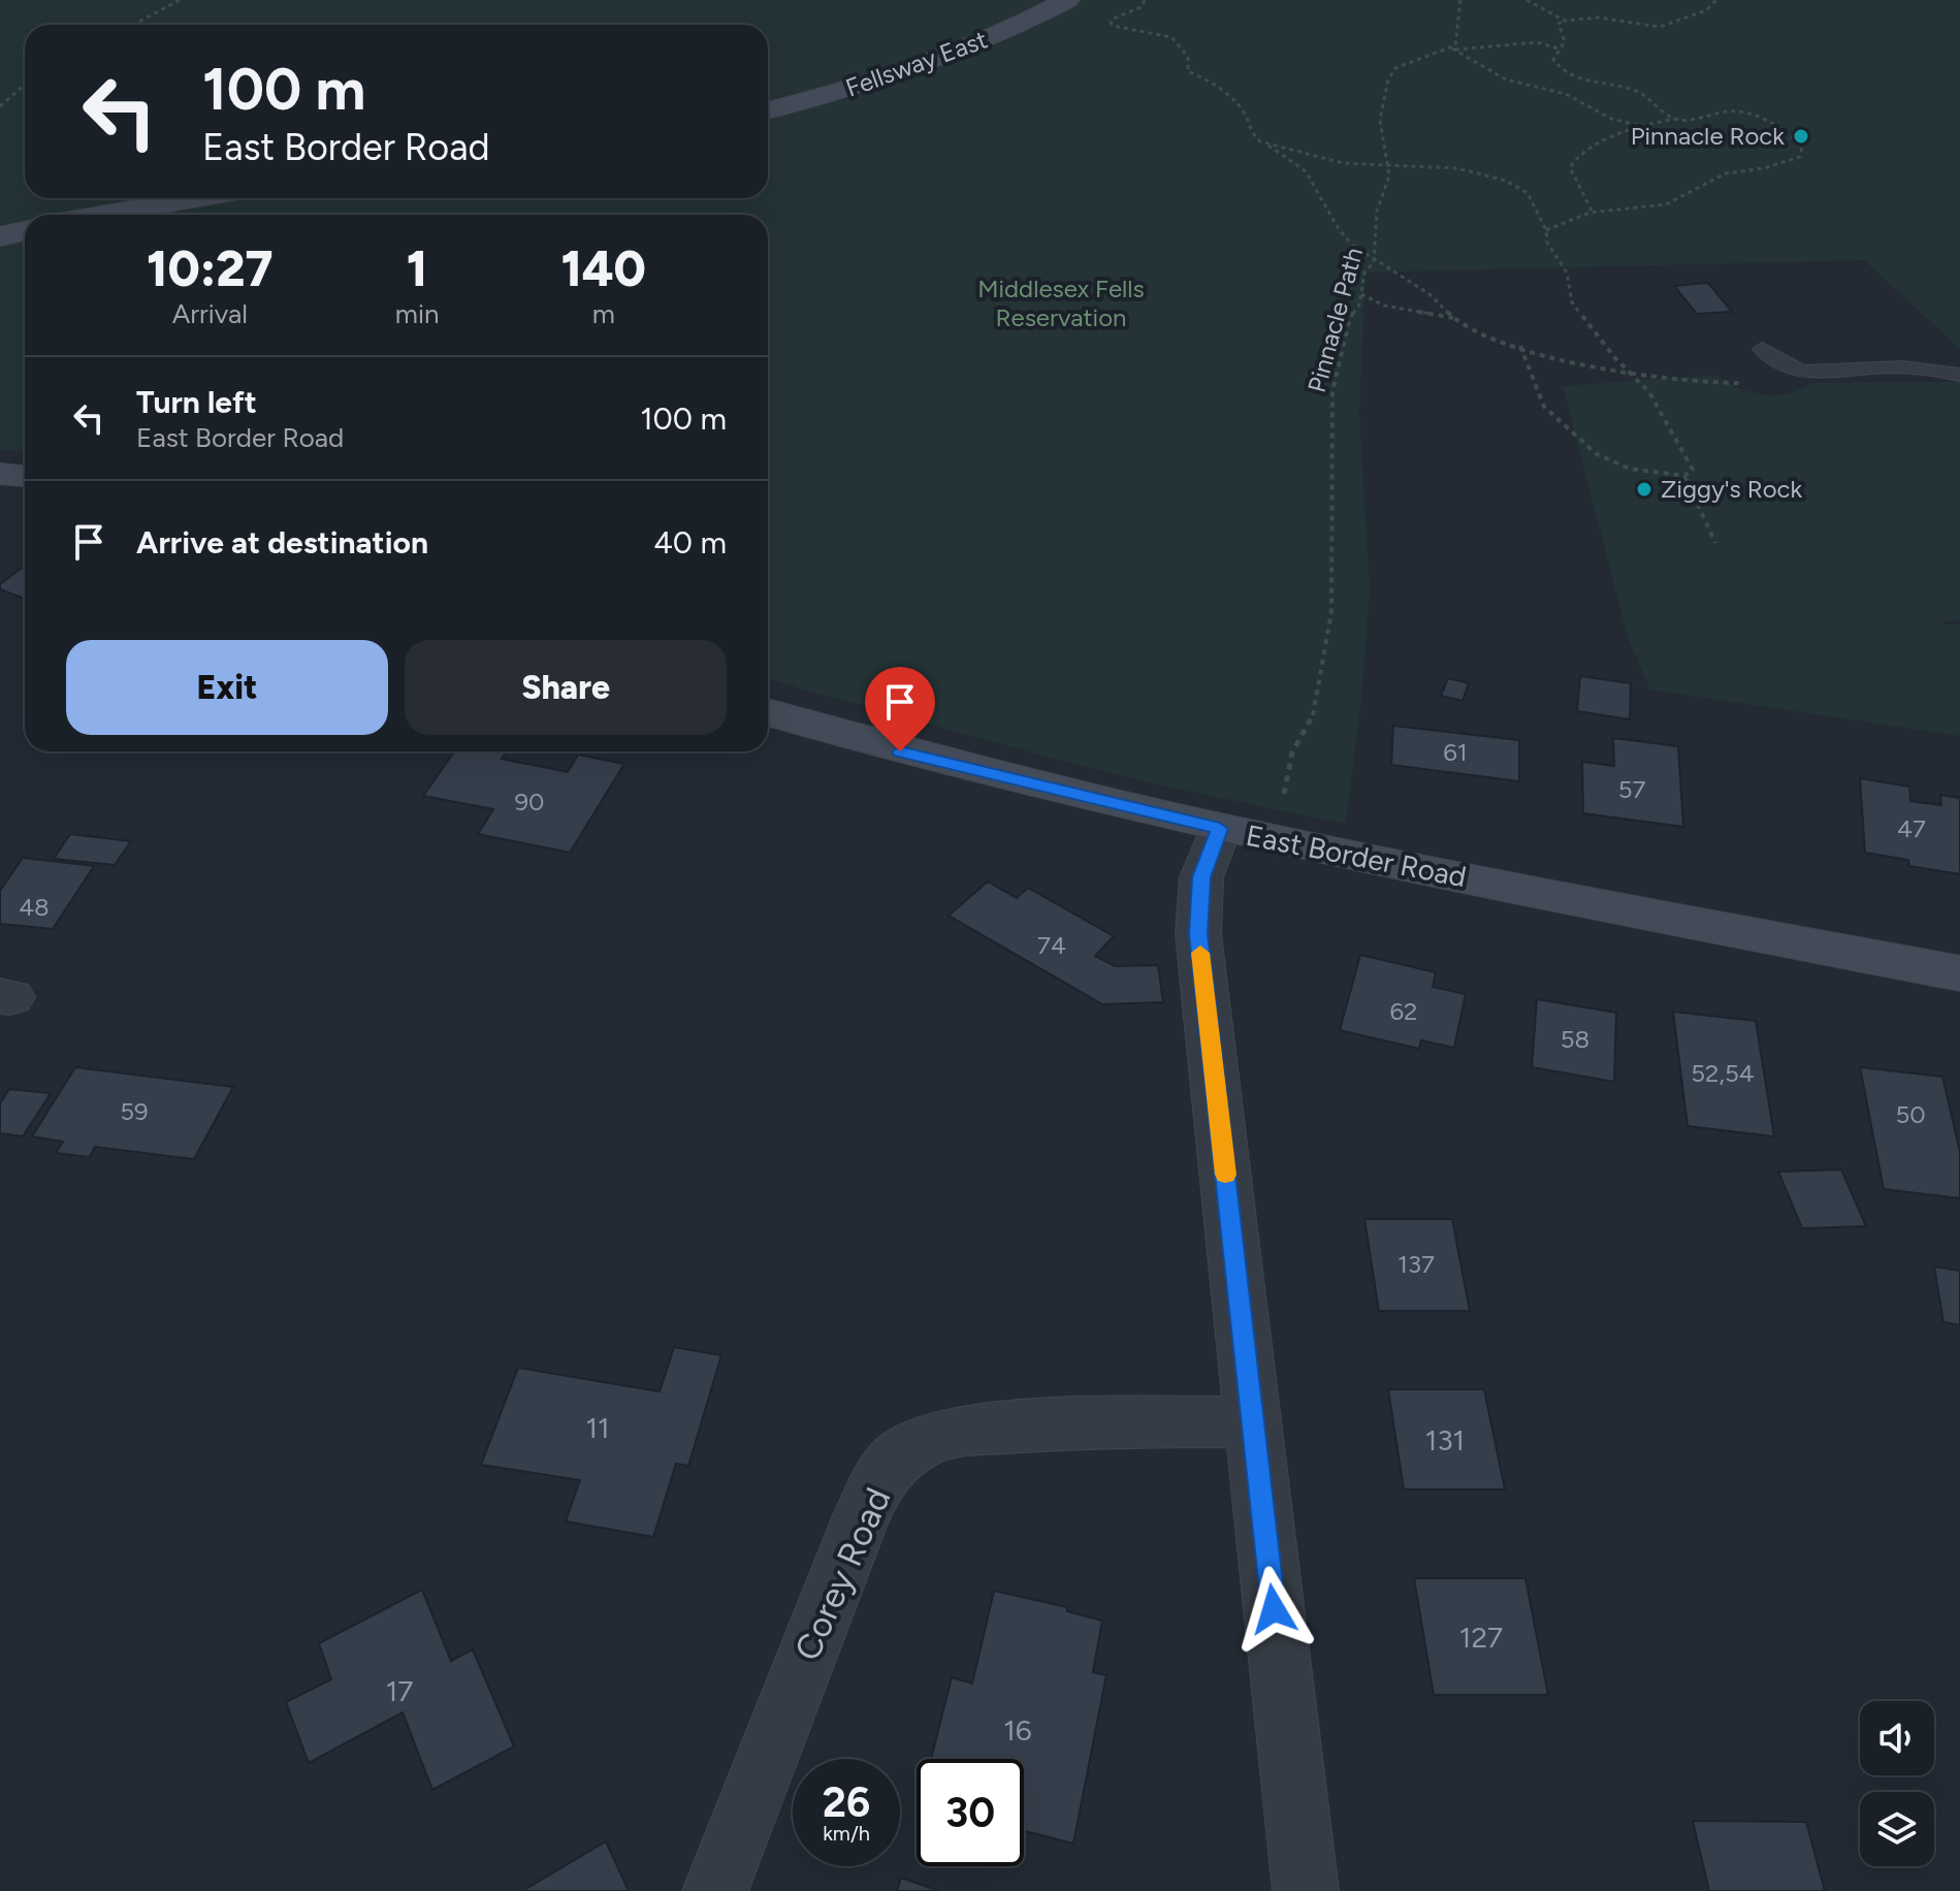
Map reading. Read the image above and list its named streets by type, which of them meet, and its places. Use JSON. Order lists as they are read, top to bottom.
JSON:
{
  "streets": {
    "street": ["Fellsway East", "East Border Road", "Corey Road"],
    "path": ["Pinnacle Path"]
  },
  "crossings": [
    ["Pinnacle Path", "East Border Road"]
  ],
  "parks": ["Middlesex Fells Reservation"],
  "places": ["Pinnacle Rock", "Ziggy's Rock"],
  "house_numbers": [
    "61",
    "57",
    "90",
    "47",
    "48",
    "74",
    "62",
    "58",
    "52,54",
    "59",
    "50",
    "137",
    "11",
    "131",
    "127",
    "17",
    "16"
  ],
  "page": {
    "turn": ["100 m", "East Border Road"],
    "eta": [
      "10:27",
      "Arrival",
      "1",
      "min",
      "140",
      "m"
    ],
    "list": [
      {
        "name": "Turn left",
        "note": "East Border Road",
        "value": "100 m"
      },
      {
        "name": "Arrive at destination",
        "value": "40 m"
      }
    ],
    "buttons": ["Exit", "Share"],
    "speed": "26 km/h",
    "limit": "30"
  }
}
